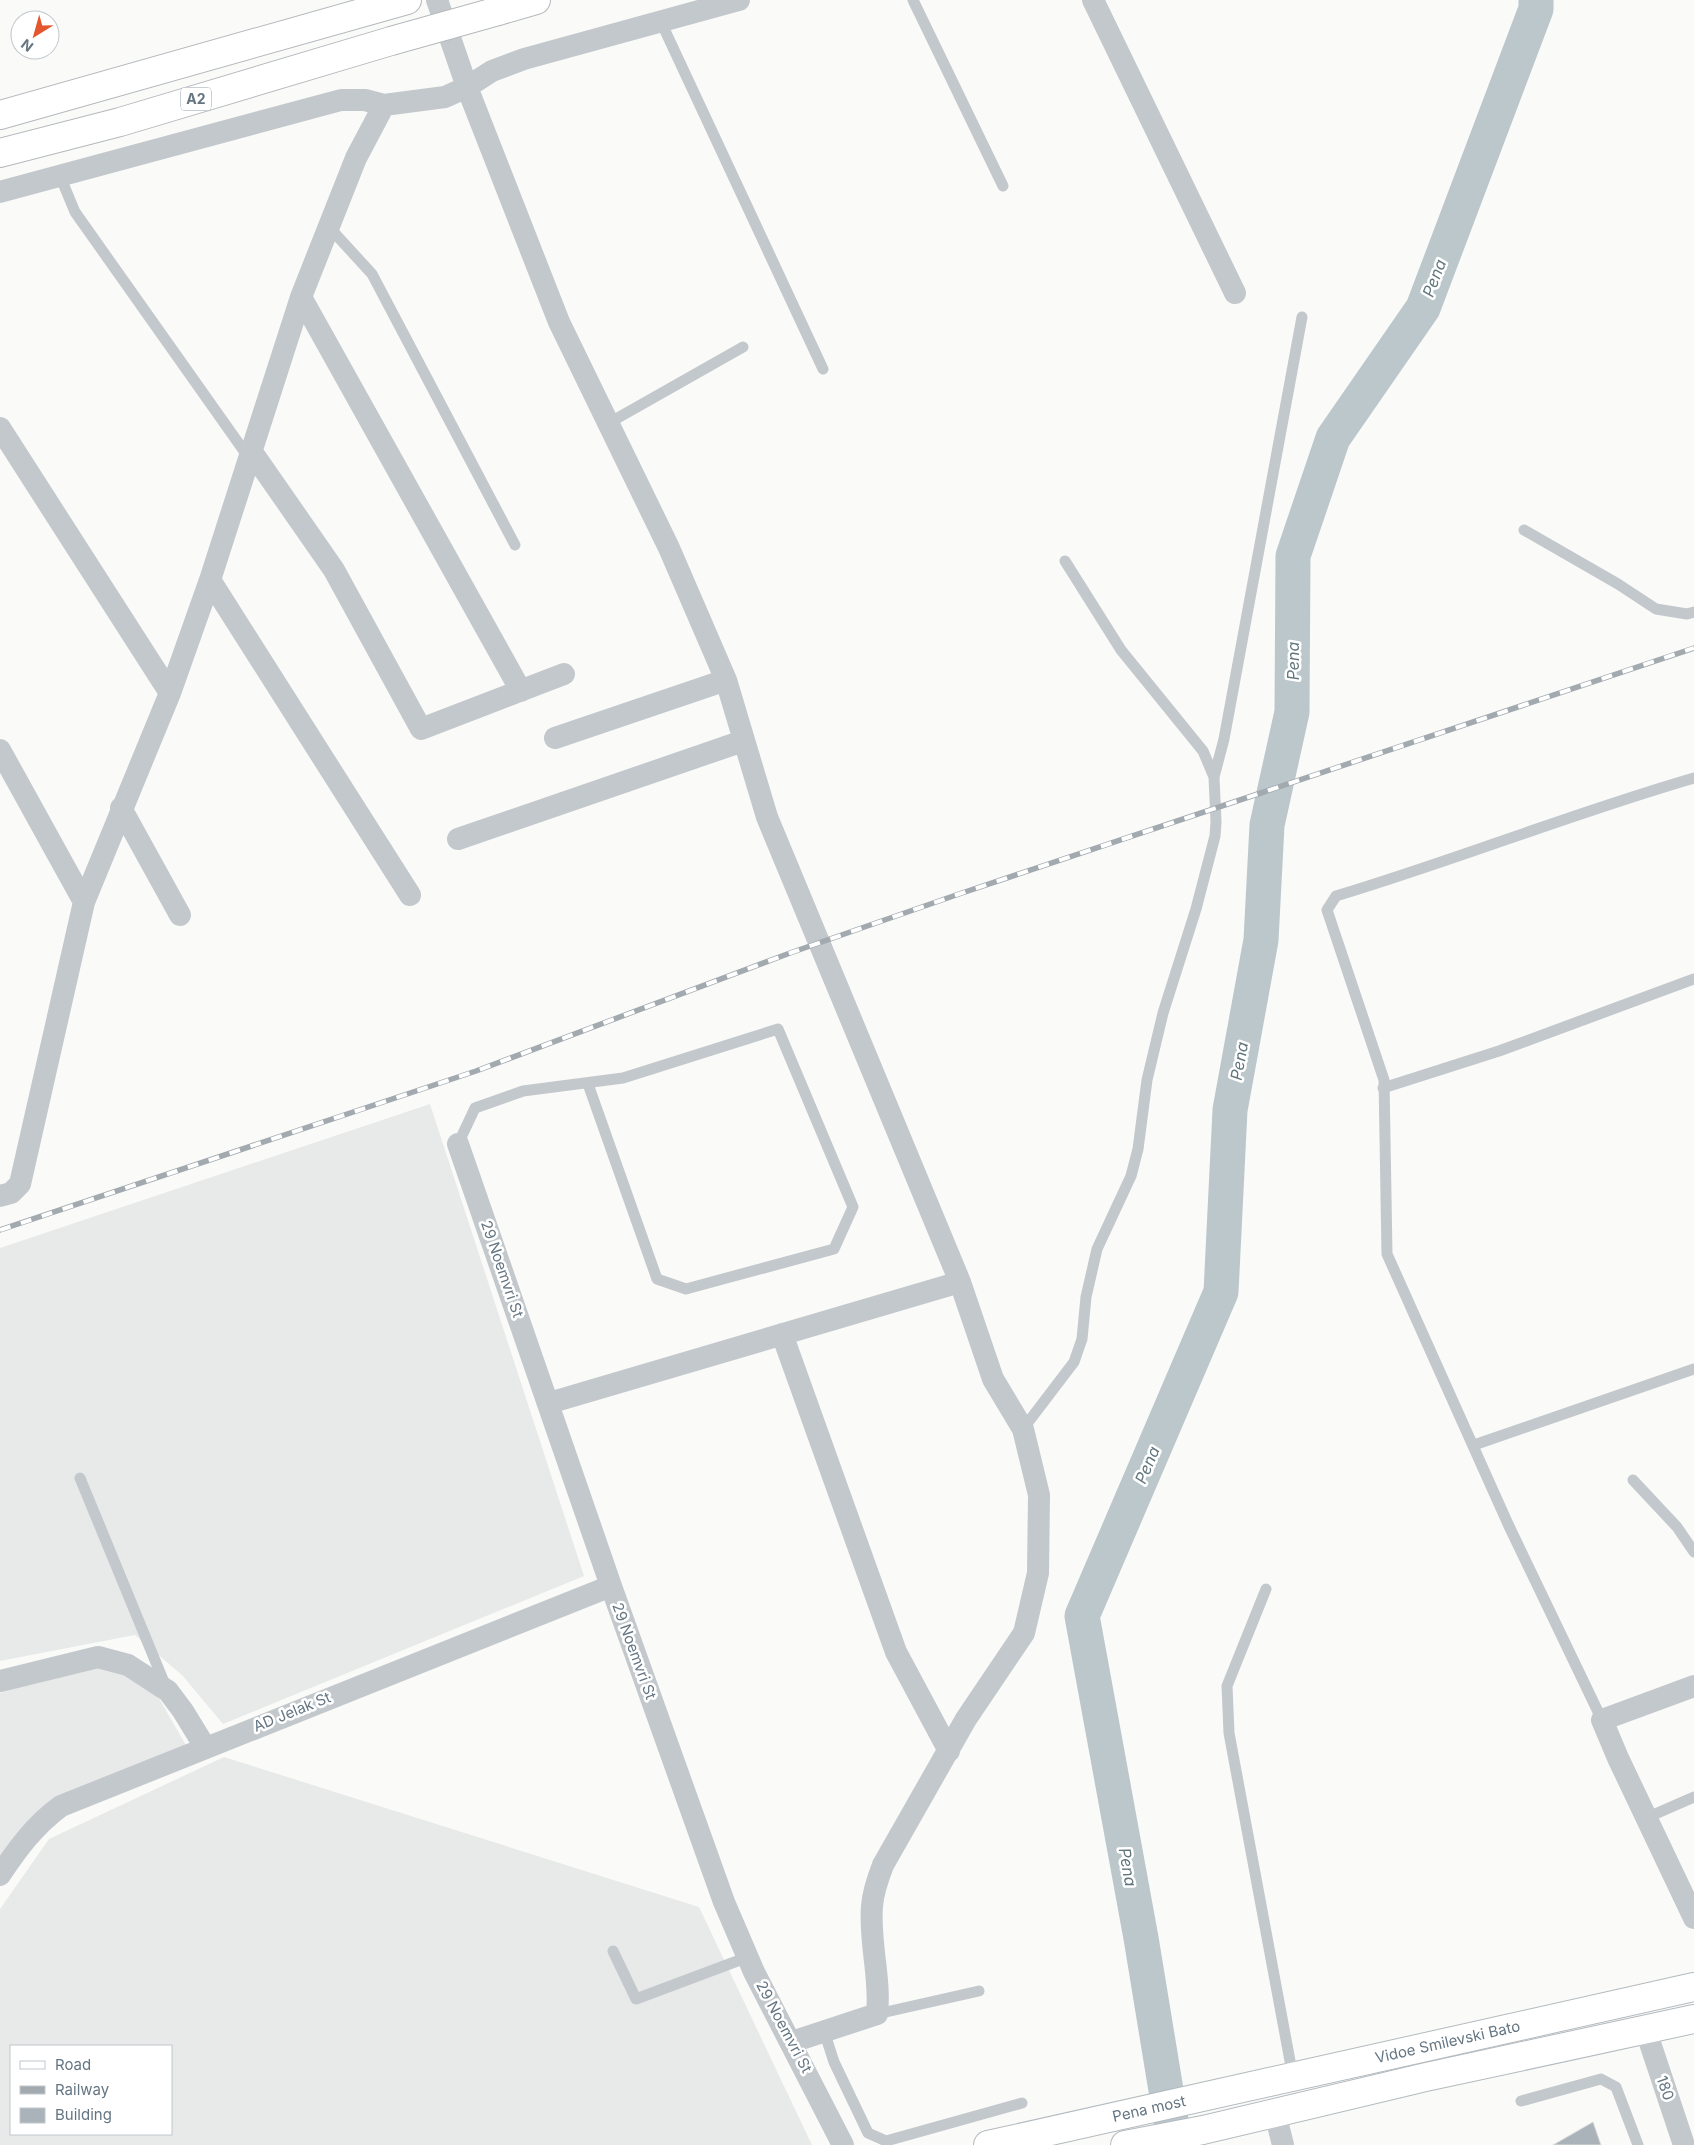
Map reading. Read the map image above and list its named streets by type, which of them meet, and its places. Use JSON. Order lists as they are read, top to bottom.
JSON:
{
  "streets": {
    "main road": ["A2", "Vidoe Smilevski Bato", "Pena most"],
    "street": ["29 Noemvri St", "AD Jelak St", "180"]
  },
  "crossings": [
    ["29 Noemvri St", "AD Jelak St"],
    ["Vidoe Smilevski Bato", "180"],
    ["Vidoe Smilevski Bato", "Pena most"]
  ],
  "water": ["Pena"],
  "legend": ["Road", "Railway", "Building"],
  "north": "bottom left"
}
